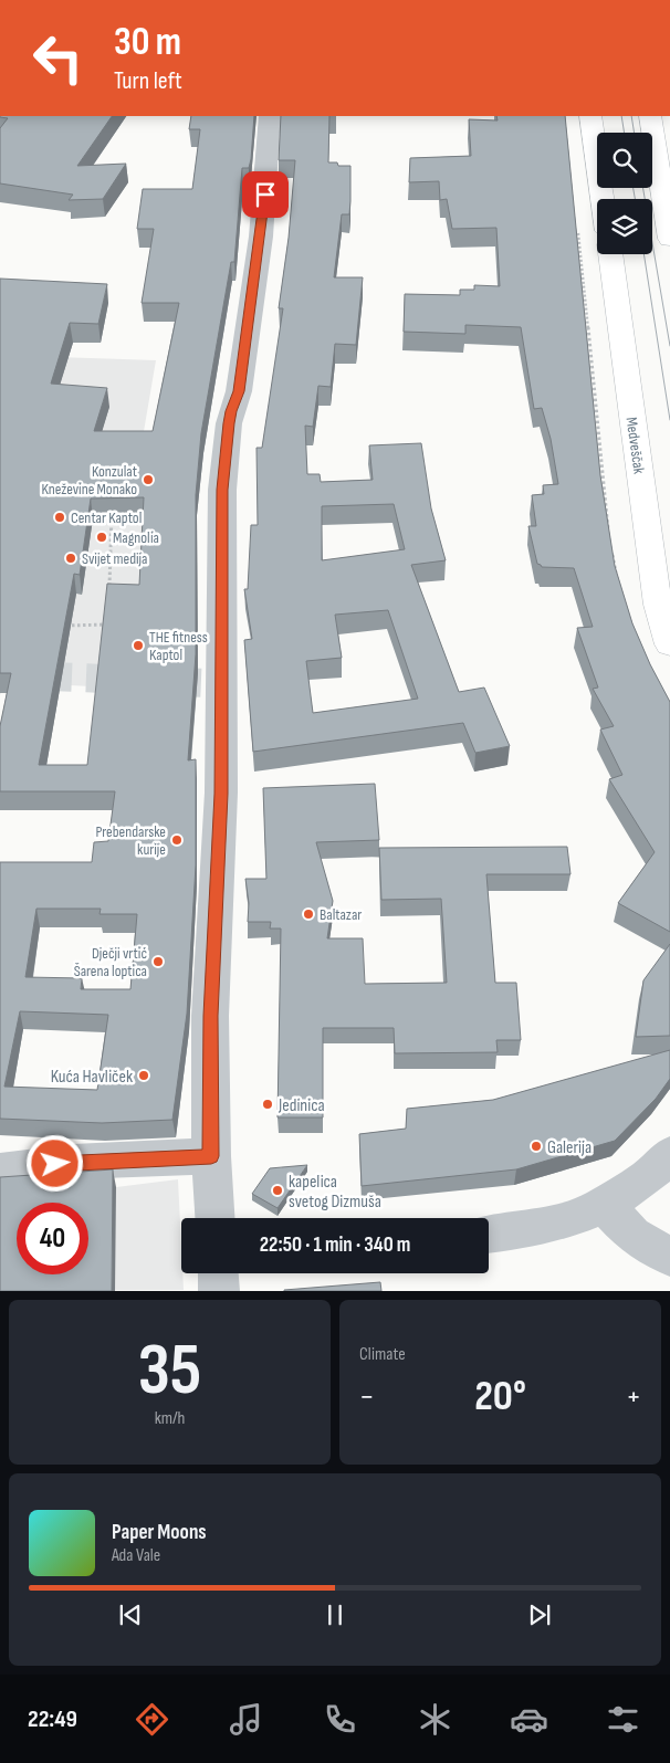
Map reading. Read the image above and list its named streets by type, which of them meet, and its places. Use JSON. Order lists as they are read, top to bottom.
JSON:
{
  "streets": {
    "main road": ["Medveščak"]
  },
  "places": [
    "Konzulat Kneževine Monako",
    "Centar Kaptol",
    "Magnolia",
    "Svijet medija",
    "THE fitness Kaptol",
    "Prebendarske kurije",
    "Baltazar",
    "Dječji vrtić Šarena loptica",
    "Kuća Havliček",
    "Jedinica",
    "Galerija",
    "kapelica svetog Dizmuša"
  ],
  "page": {
    "turn": ["30 m", "Turn left"],
    "limit": "40",
    "trip": "22:50 · 1 min · 340 m",
    "tile": [
      ["35", "km/h"],
      "Climate"
    ],
    "heat": ["−", "20°", "+"],
    "song": ["Paper Moons", "Ada Vale"],
    "tabs": "22:49"
  }
}
